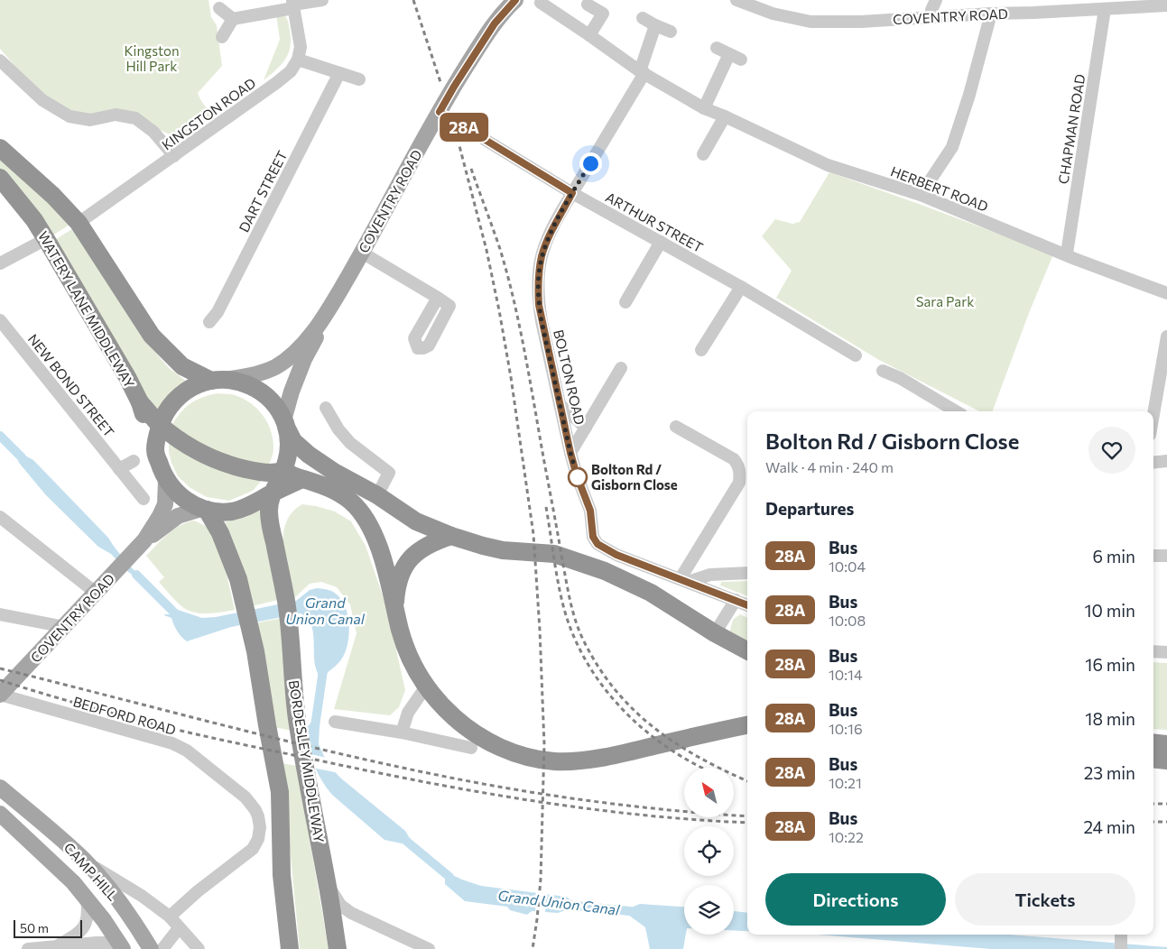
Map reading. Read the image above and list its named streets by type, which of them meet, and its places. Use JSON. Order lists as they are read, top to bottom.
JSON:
{
  "streets": {
    "highway": ["WATERY LANE MIDDLEWAY", "BORDESLEY MIDDLEWAY"],
    "main road": ["COVENTRY ROAD", "CAMP HILL"],
    "street": [
      "KINGSTON ROAD",
      "CHAPMAN ROAD",
      "HERBERT ROAD",
      "DART STREET",
      "ARTHUR STREET",
      "BOLTON ROAD",
      "NEW BOND STREET",
      "BEDFORD ROAD"
    ]
  },
  "crossings": [
    ["COVENTRY ROAD", "CHAPMAN ROAD"],
    ["COVENTRY ROAD", "ARTHUR STREET"],
    ["COVENTRY ROAD", "WATERY LANE MIDDLEWAY"],
    ["COVENTRY ROAD", "BEDFORD ROAD"],
    ["COVENTRY ROAD", "BORDESLEY MIDDLEWAY"],
    ["CHAPMAN ROAD", "HERBERT ROAD"],
    ["HERBERT ROAD", "BOLTON ROAD"],
    ["ARTHUR STREET", "BOLTON ROAD"]
  ],
  "water": ["Grand Union Canal"],
  "parks": ["Kingston Hill Park", "Sara Park"],
  "places": ["Bolton Rd / Gisborn Close"],
  "lines": ["bus line 28A"],
  "scale_bar": "50 m",
  "north": "top left",
  "page": {
    "on_map": "28A",
    "heading": [
      ["Bolton Rd / Gisborn Close", "Walk · 4 min · 240 m"],
      "Departures"
    ],
    "list": [
      {
        "mark": "28A",
        "name": "Bus",
        "note": "10:04",
        "value": "6 min"
      },
      {
        "mark": "28A",
        "name": "Bus",
        "note": "10:08",
        "value": "10 min"
      },
      {
        "mark": "28A",
        "name": "Bus",
        "note": "10:14",
        "value": "16 min"
      },
      {
        "mark": "28A",
        "name": "Bus",
        "note": "10:16",
        "value": "18 min"
      },
      {
        "mark": "28A",
        "name": "Bus",
        "note": "10:21",
        "value": "23 min"
      },
      {
        "mark": "28A",
        "name": "Bus",
        "note": "10:22",
        "value": "24 min"
      }
    ],
    "buttons": ["Directions", "Tickets"],
    "scale": "50 m"
  }
}
